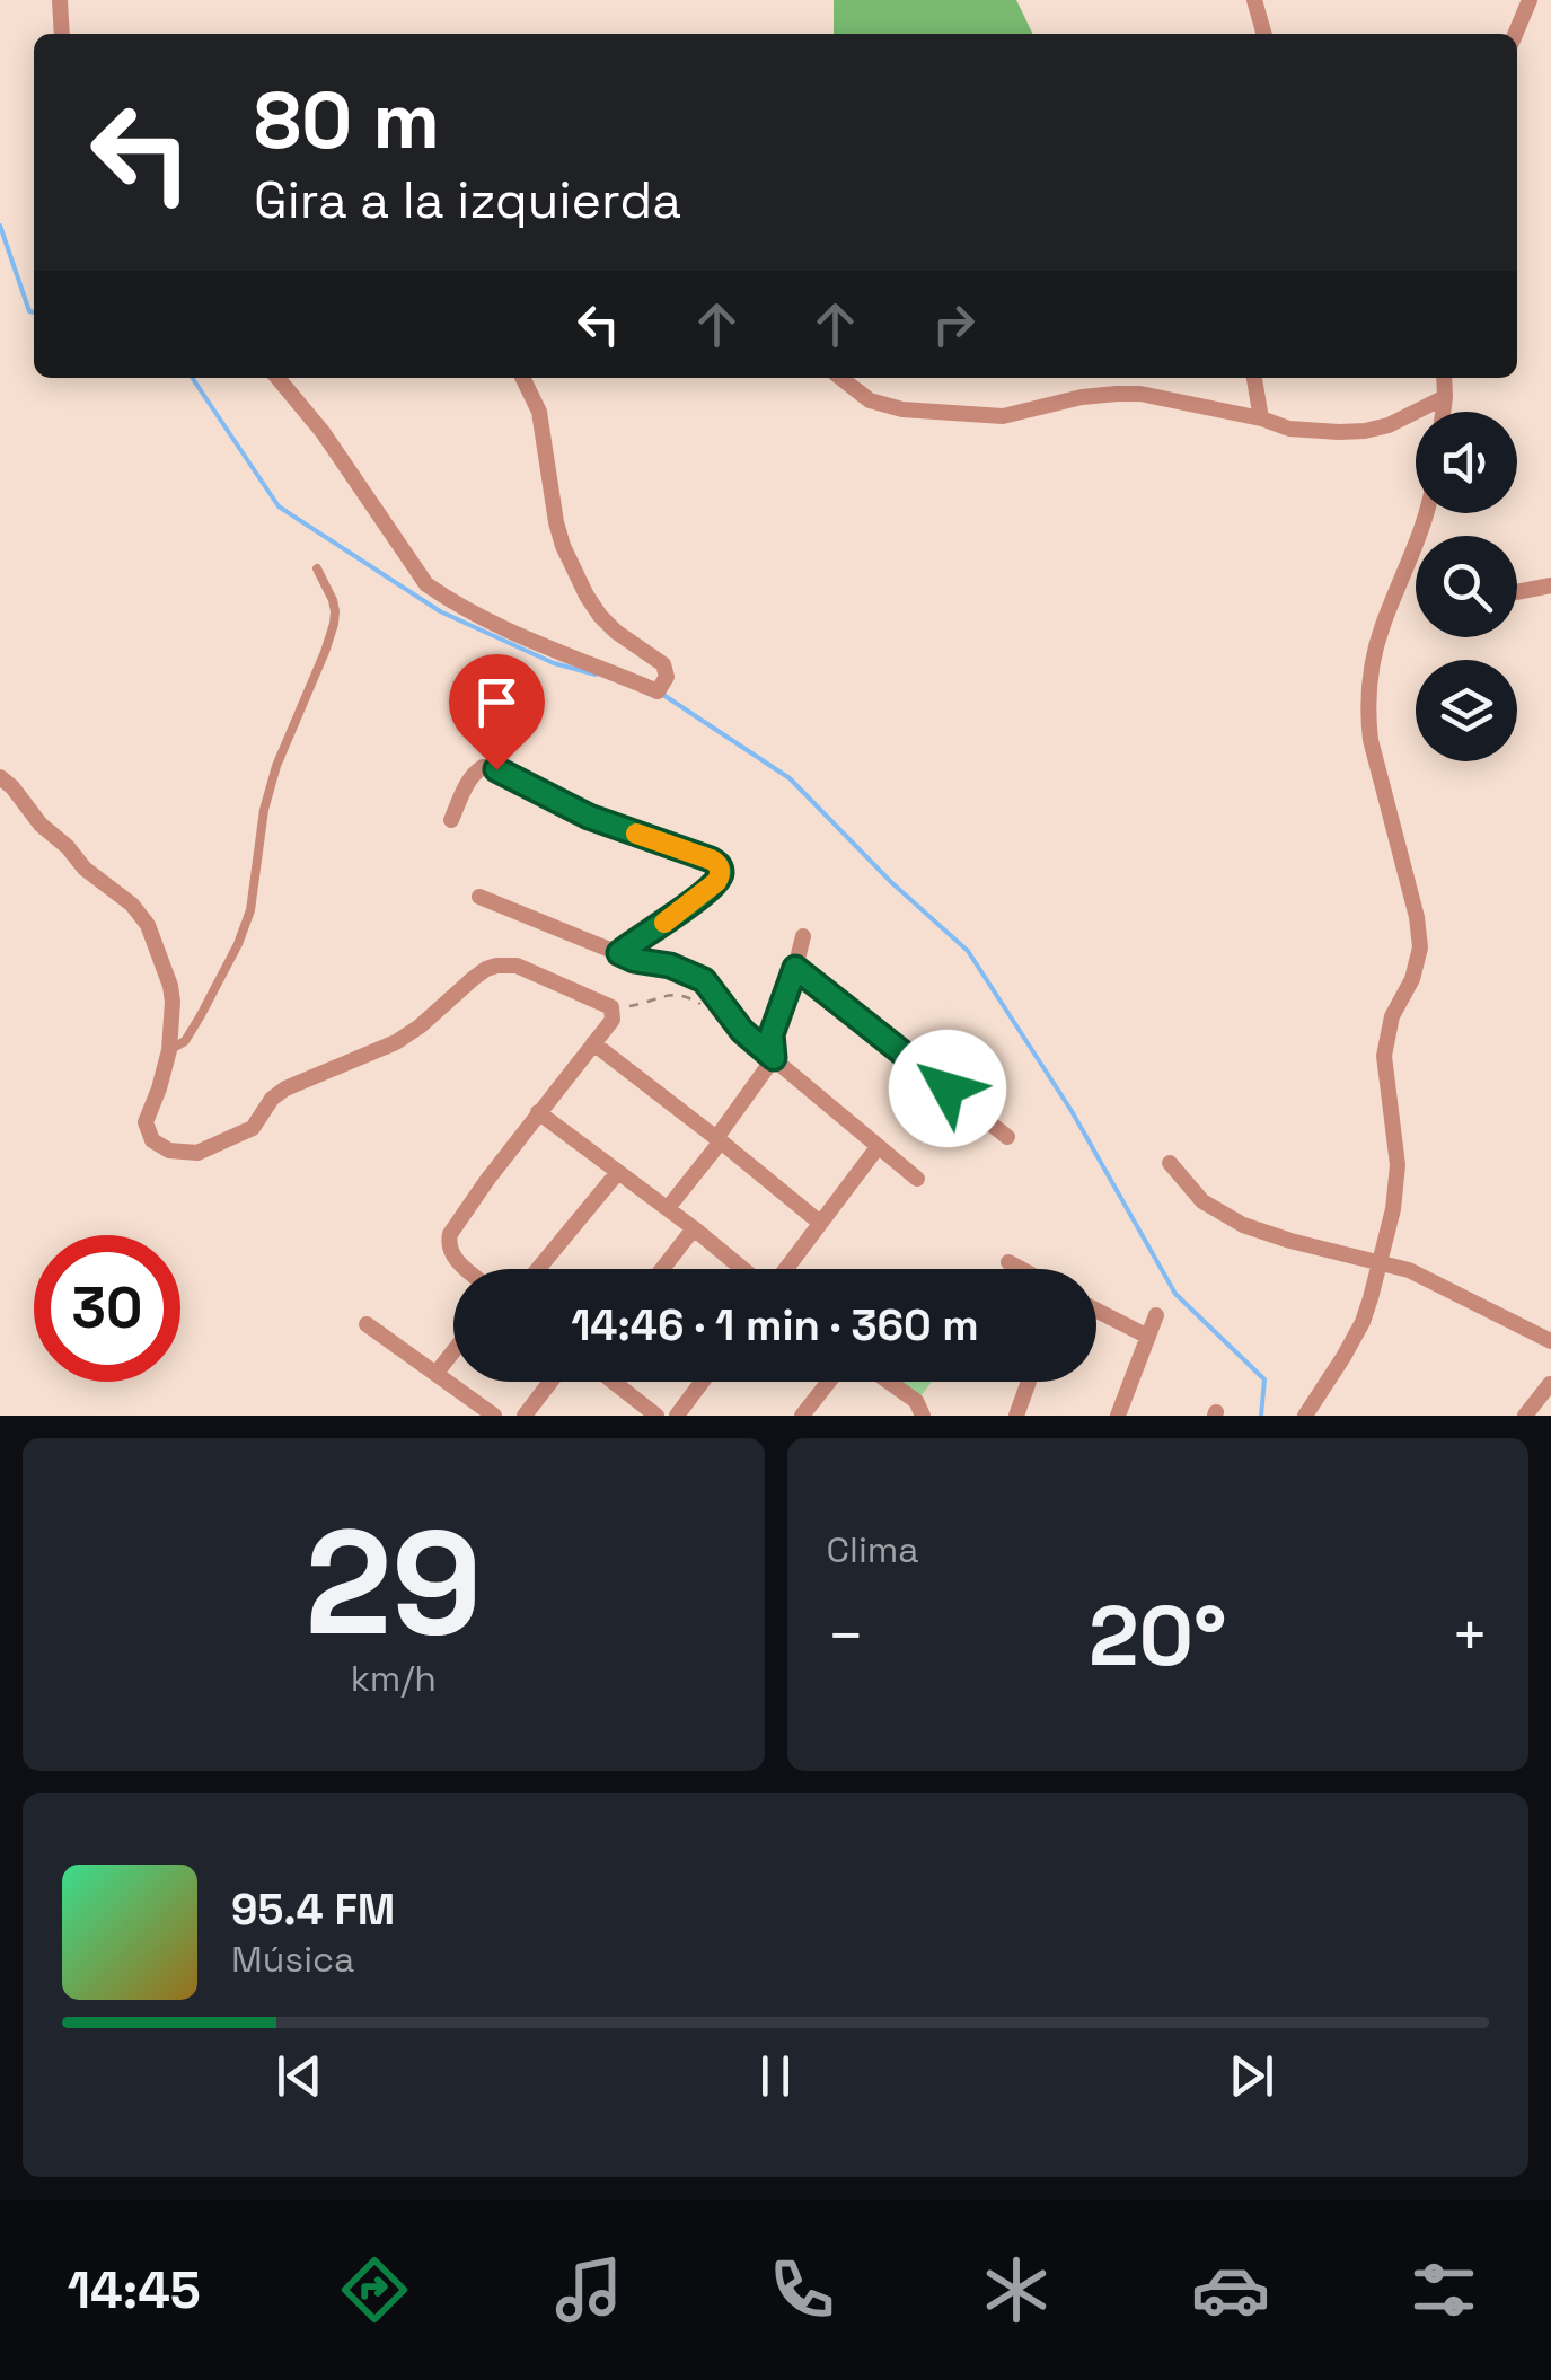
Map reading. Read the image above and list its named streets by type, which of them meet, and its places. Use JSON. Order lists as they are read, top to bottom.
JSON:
{
  "page": {
    "turn": ["80 m", "Gira a la izquierda"],
    "limit": "30",
    "trip": "14:46 · 1 min · 360 m",
    "tile": [
      ["29", "km/h"],
      "Clima"
    ],
    "heat": ["−", "20°", "+"],
    "song": ["95.4 FM", "Música"],
    "tabs": "14:45"
  }
}
